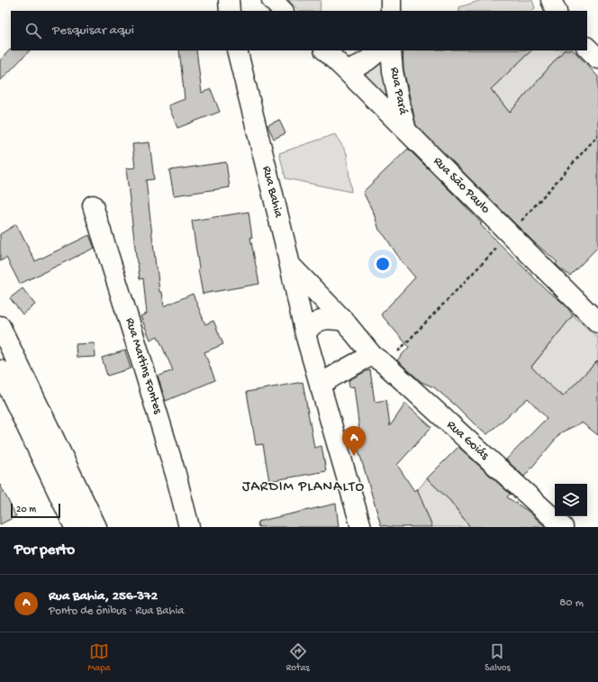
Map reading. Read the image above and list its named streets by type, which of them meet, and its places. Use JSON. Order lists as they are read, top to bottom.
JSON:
{
  "streets": {
    "street": [
      "Rua Pará",
      "Rua São Paulo",
      "Rua Bahia",
      "Rua Martins Fontes",
      "Rua Goiás"
    ]
  },
  "crossings": [
    ["Rua Pará", "Rua São Paulo"]
  ],
  "districts": ["JARDIM PLANALTO"],
  "scale_bar": "20 m",
  "page": {
    "search": "Pesquisar aqui",
    "pins": "A",
    "scale": "20 m",
    "heading": "Por perto",
    "list": [
      {
        "mark": "A",
        "name": "Rua Bahia, 256-372",
        "note": "Ponto de ônibus · Rua Bahia",
        "value": "80 m"
      }
    ],
    "nav": ["Mapa", "Rotas", "Salvos"]
  }
}
